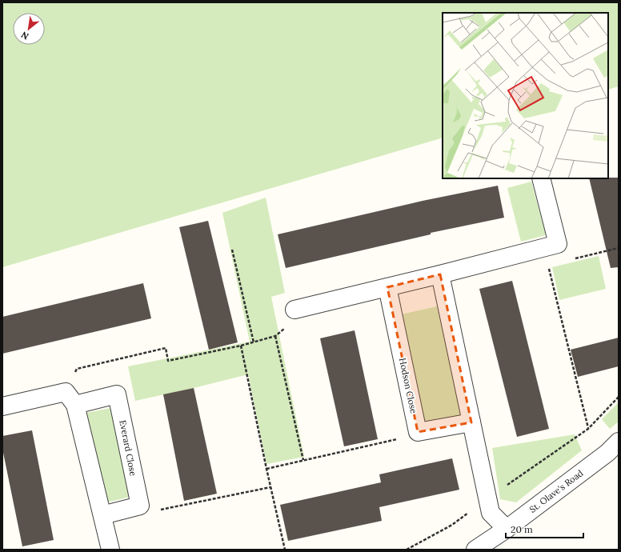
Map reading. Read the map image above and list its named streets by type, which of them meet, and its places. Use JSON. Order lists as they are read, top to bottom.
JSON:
{
  "streets": {
    "street": ["Hodson Close", "Everard Close", "St. Olave's Road"]
  },
  "scale_bar": "20 m",
  "north": "bottom left"
}
